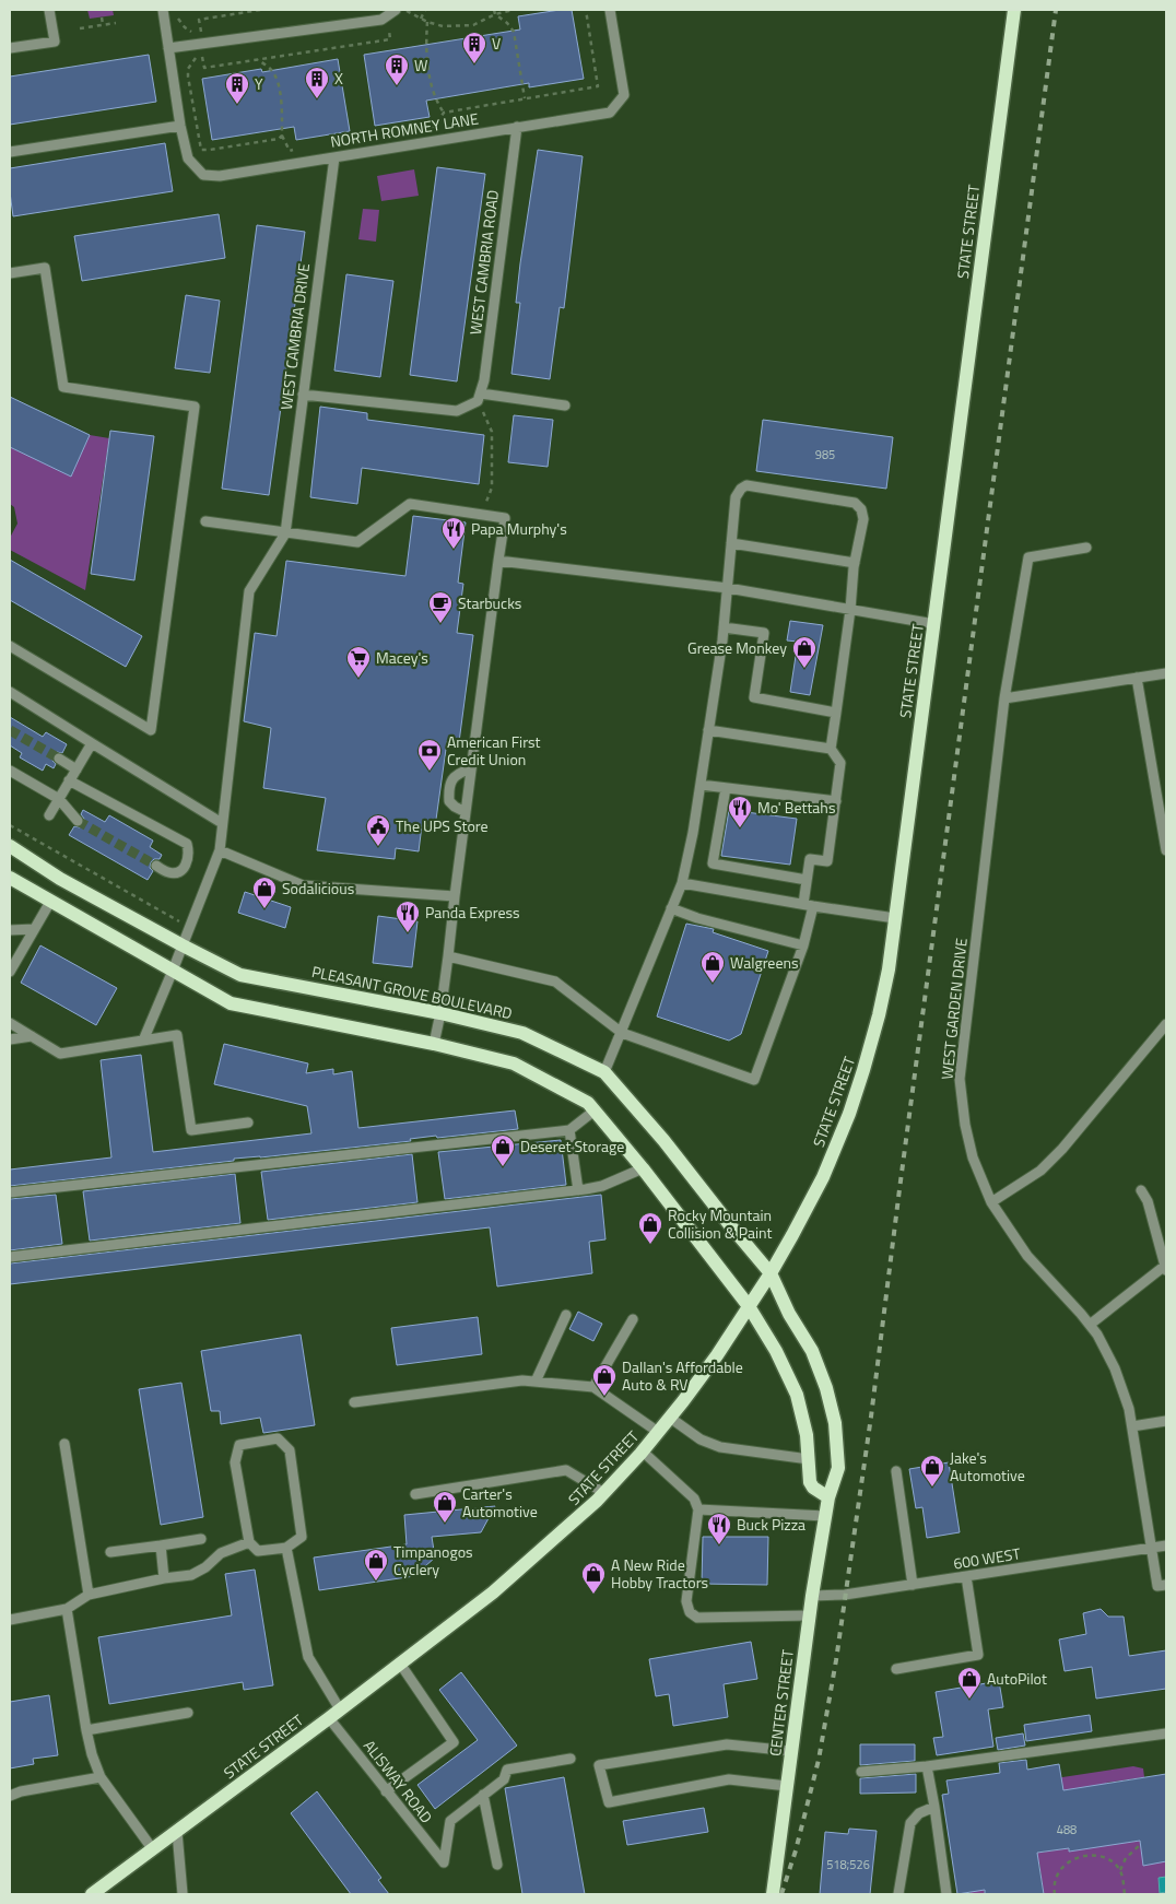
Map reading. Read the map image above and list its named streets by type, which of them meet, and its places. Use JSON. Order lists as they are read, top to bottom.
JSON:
{
  "streets": {
    "main road": ["STATE STREET", "PLEASANT GROVE BOULEVARD", "CENTER STREET"],
    "street": [
      "NORTH ROMNEY LANE",
      "WEST CAMBRIA ROAD",
      "WEST CAMBRIA DRIVE",
      "WEST GARDEN DRIVE",
      "600 WEST",
      "ALISWAY ROAD"
    ]
  },
  "crossings": [
    ["NORTH ROMNEY LANE", "WEST CAMBRIA ROAD"],
    ["NORTH ROMNEY LANE", "WEST CAMBRIA DRIVE"],
    ["STATE STREET", "PLEASANT GROVE BOULEVARD"],
    ["STATE STREET", "ALISWAY ROAD"],
    ["WEST GARDEN DRIVE", "600 WEST"],
    ["600 WEST", "CENTER STREET"]
  ],
  "places": {
    "building": [
      "V",
      "W",
      "X",
      "Y"
    ],
    "restaurant": [
      "Papa Murphy's",
      "Mo' Bettahs",
      "Panda Express",
      "Buck Pizza"
    ],
    "cafe": ["Starbucks"],
    "shop": [
      "Grease Monkey",
      "Sodalicious",
      "Walgreens",
      "Deseret Storage",
      "Rocky Mountain Collision & Paint",
      "Dallan's Affordable Auto & RV",
      "Jake's Automotive",
      "Carter's Automotive",
      "Timpanogos Cyclery",
      "A New Ride Hobby Tractors",
      "AutoPilot"
    ],
    "supermarket": ["Macey's"],
    "bank": ["American First Credit Union"],
    "public building": ["The UPS Store"]
  },
  "house_numbers": ["985", "488", "518;526"]
}
